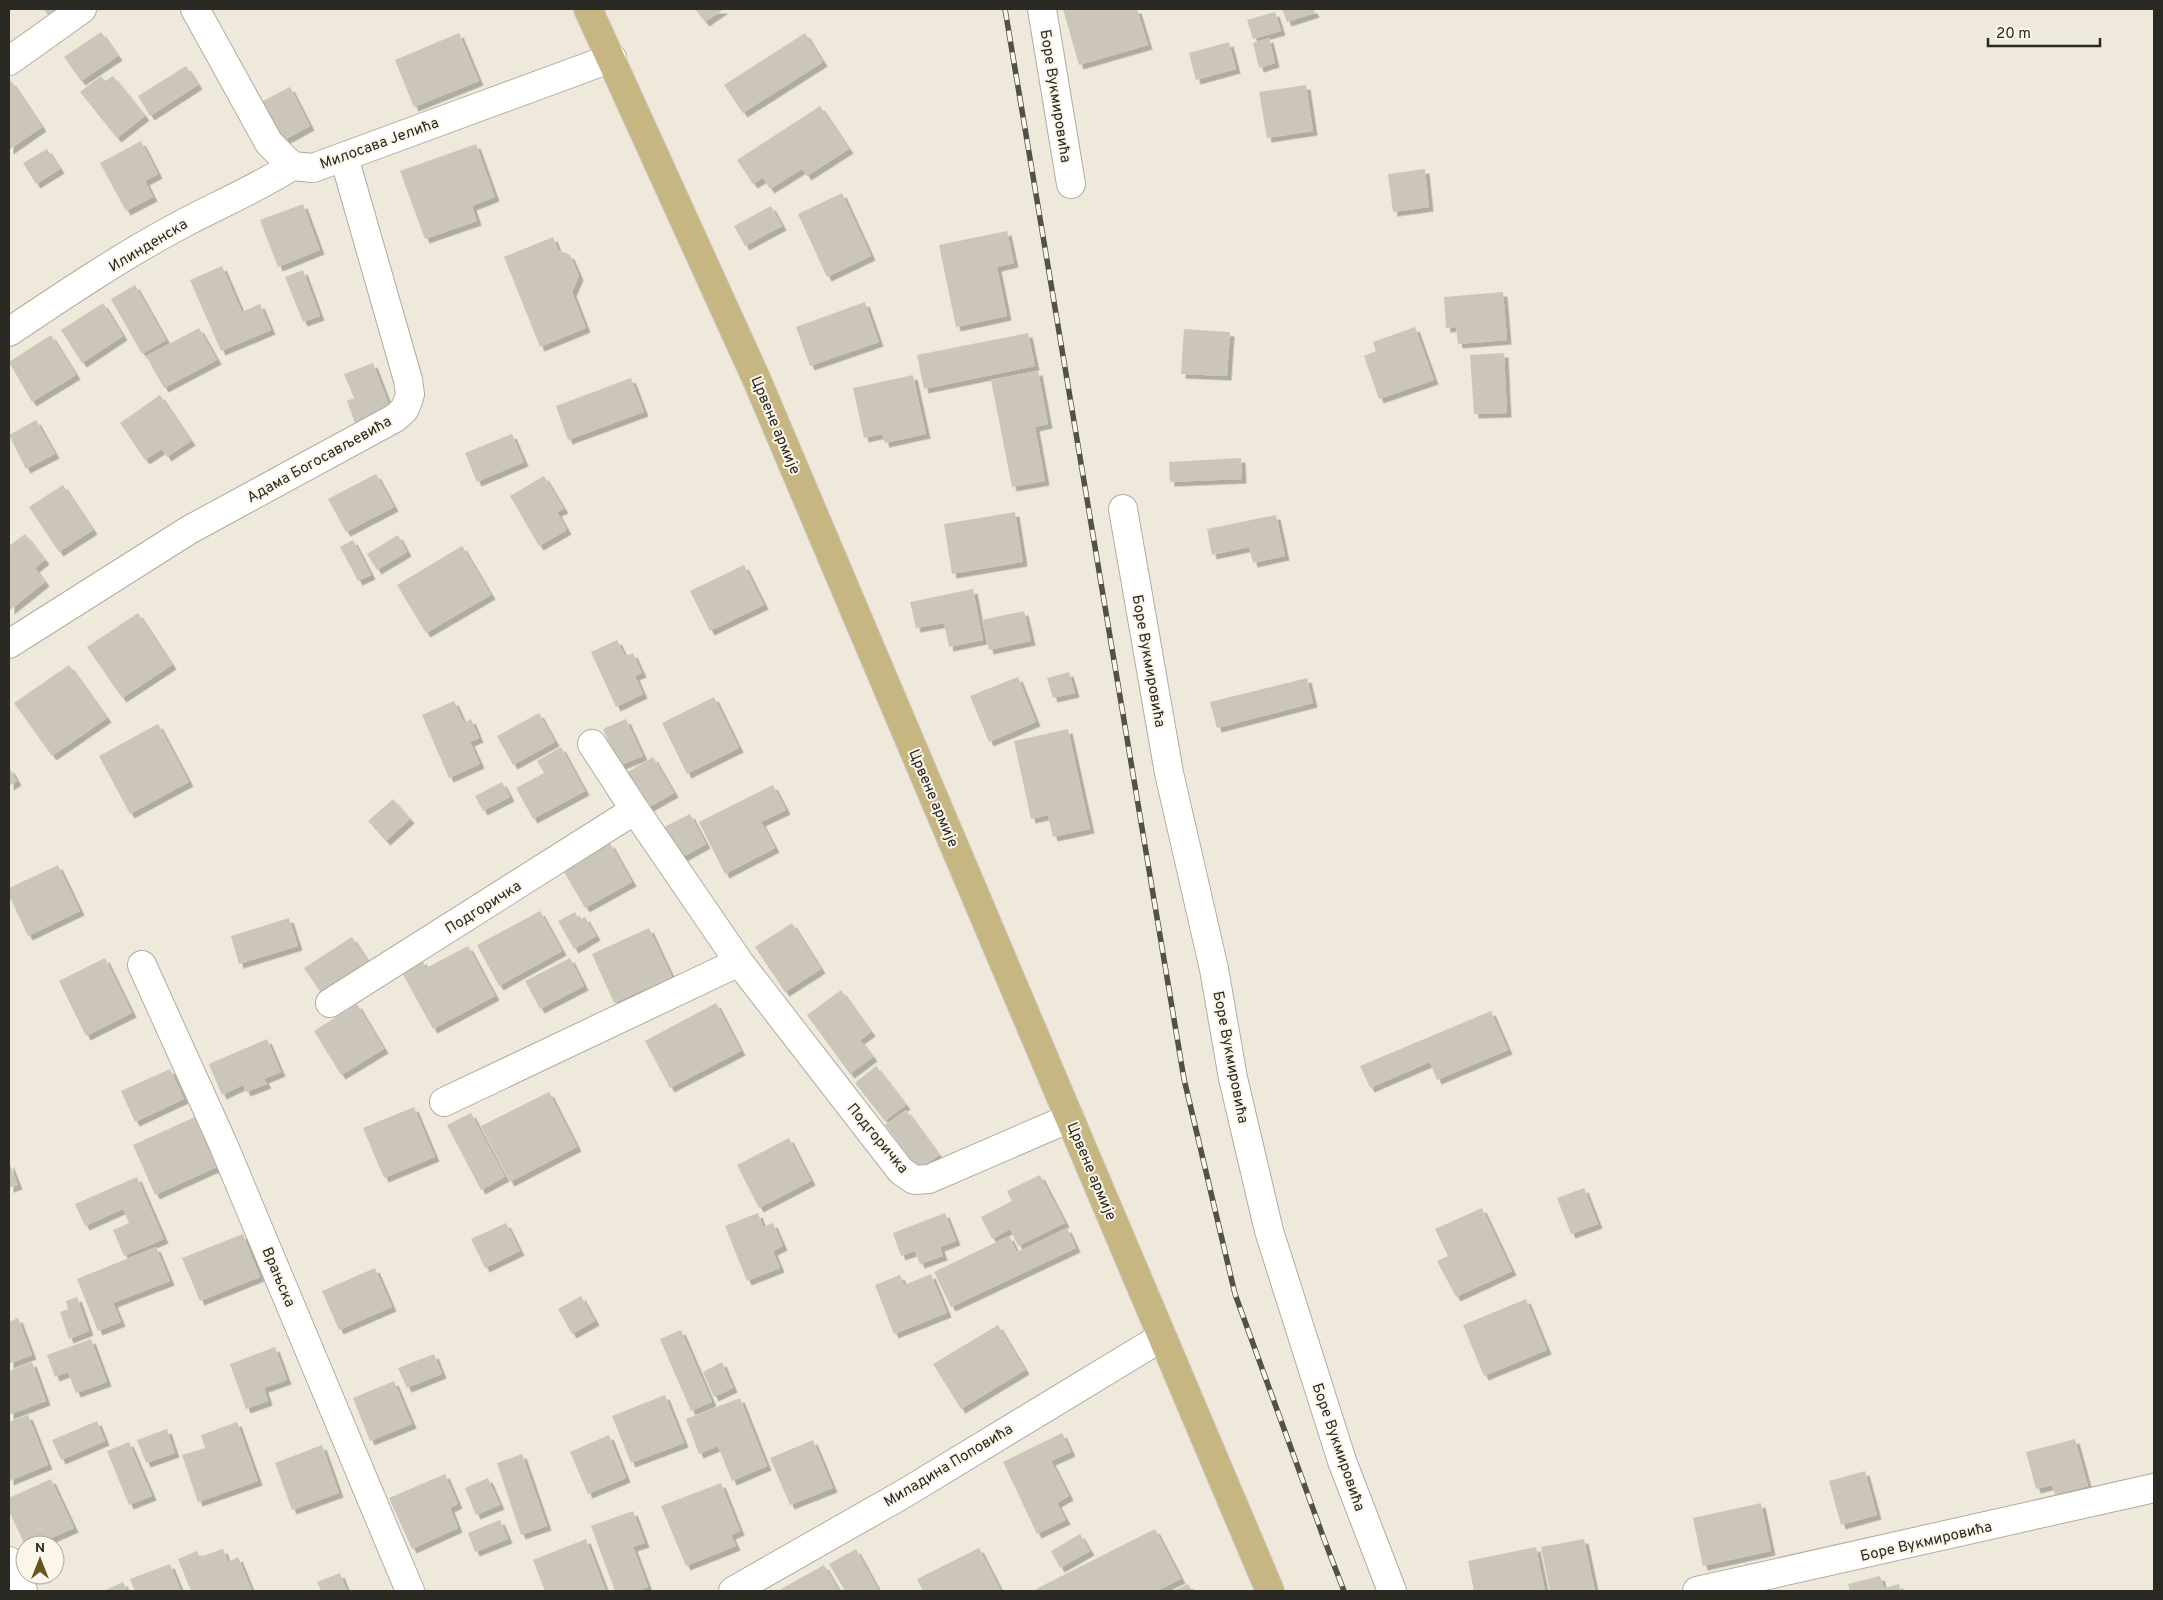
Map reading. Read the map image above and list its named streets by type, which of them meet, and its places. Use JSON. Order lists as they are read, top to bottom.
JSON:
{
  "streets": {
    "main road": ["Црвене армије"],
    "street": [
      "Боре Вукмировића",
      "Милосава Јелића",
      "Илинденска",
      "Адама Богосављевића",
      "Подгоричка",
      "Врањска",
      "Миладина Поповића"
    ]
  },
  "crossings": [
    ["Милосава Јелића", "Илинденска"],
    ["Милосава Јелића", "Црвене армије"],
    ["Милосава Јелића", "Адама Богосављевића"],
    ["Црвене армије", "Подгоричка"],
    ["Црвене армије", "Миладина Поповића"]
  ],
  "scale_bar": "20 m",
  "north": "top"
}
